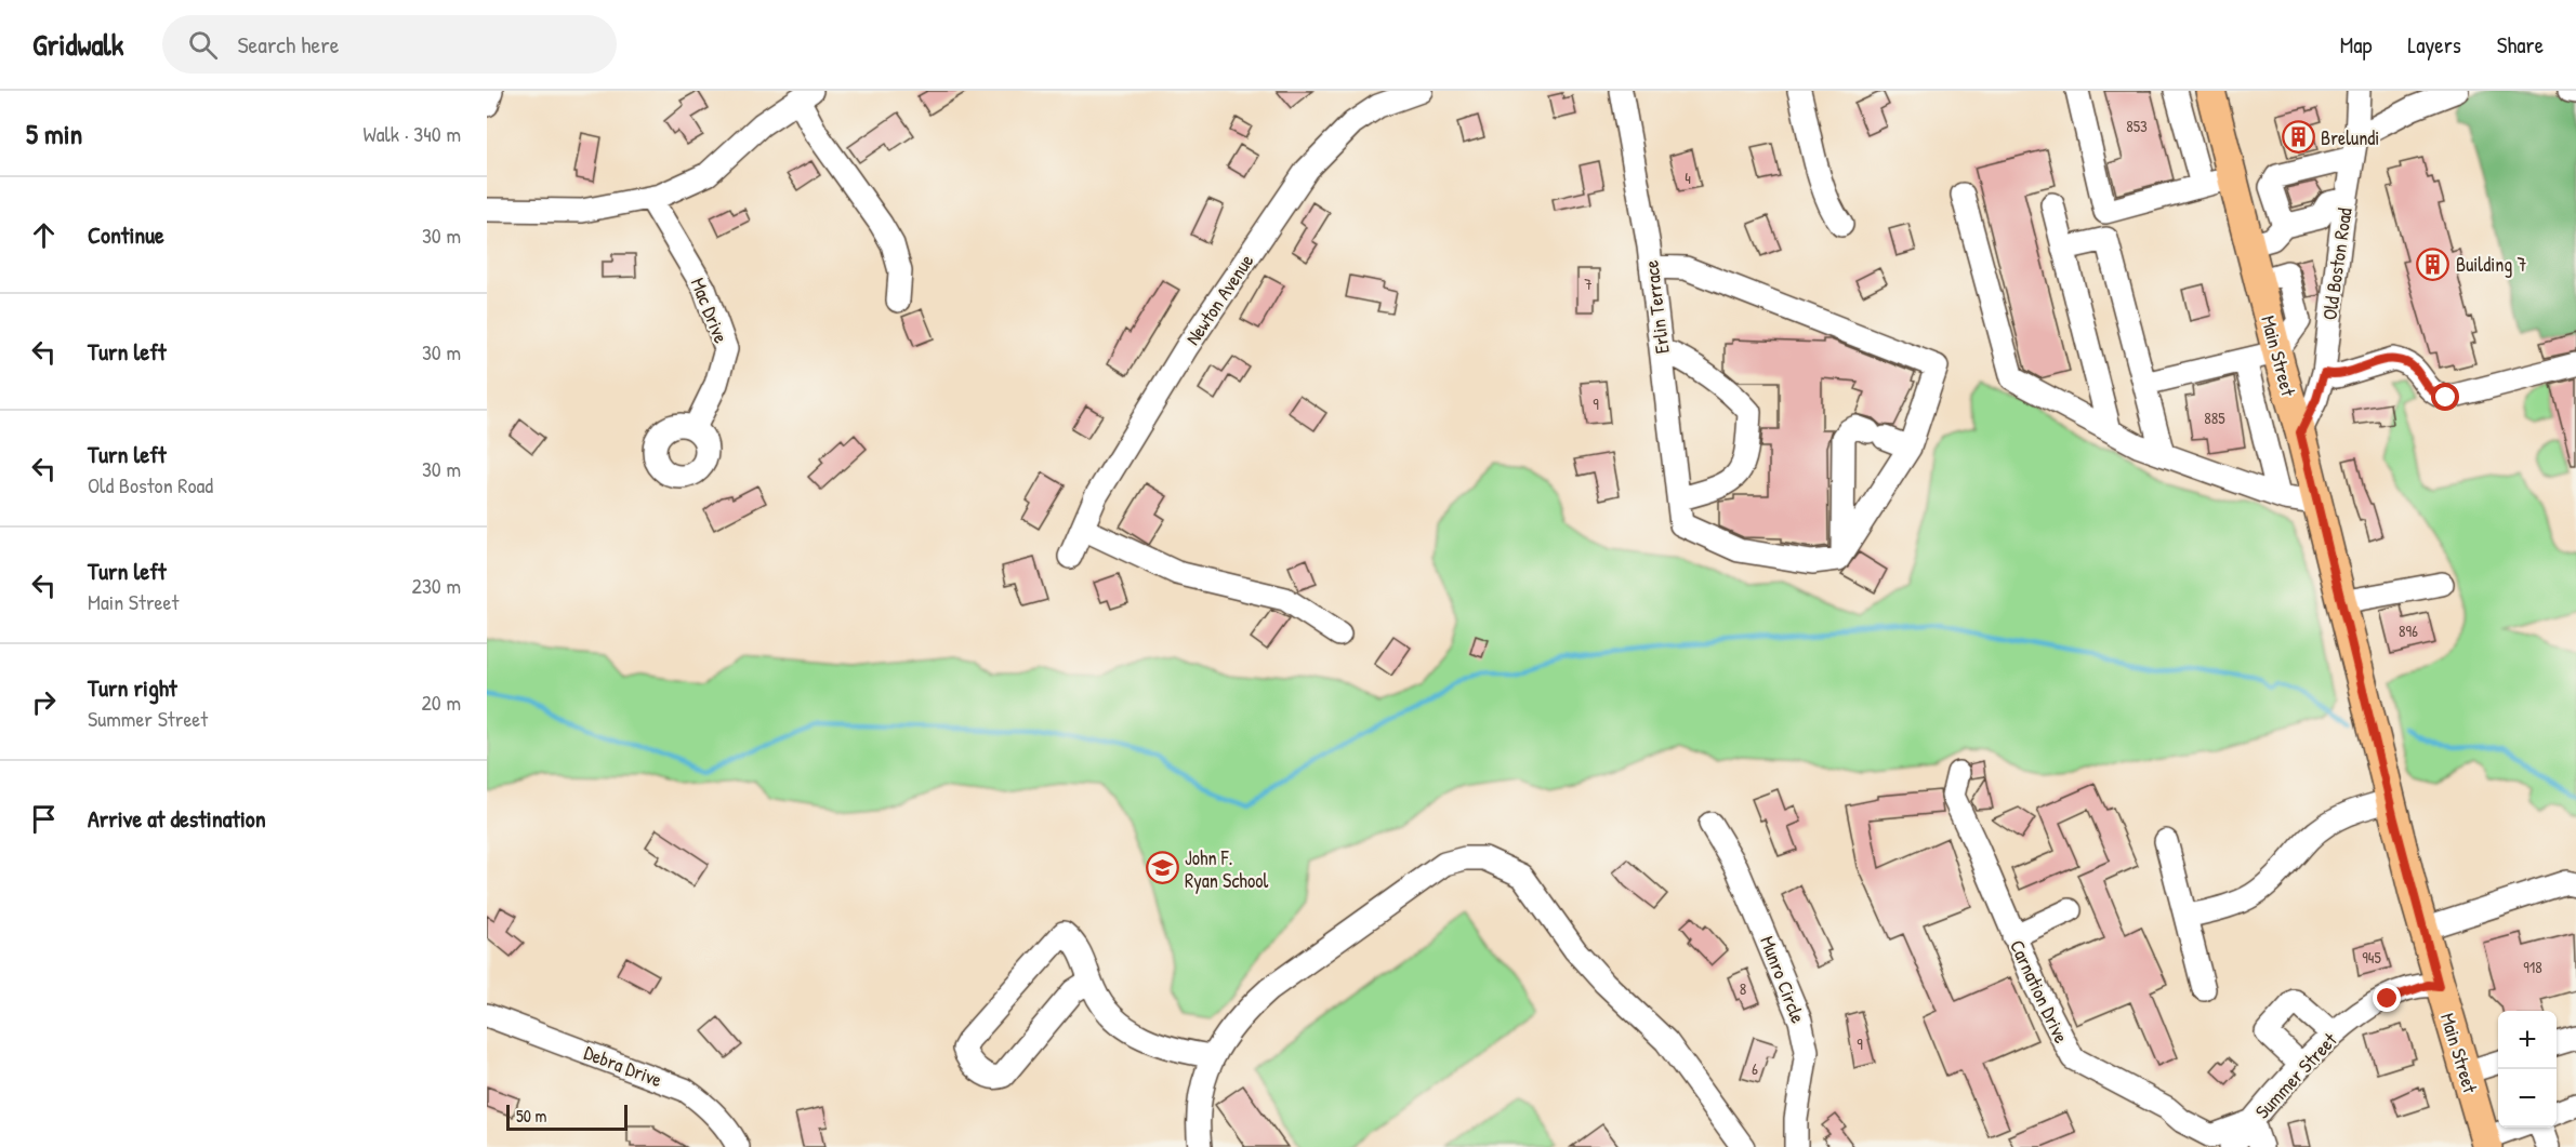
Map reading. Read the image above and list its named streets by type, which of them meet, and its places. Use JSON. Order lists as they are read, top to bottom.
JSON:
{
  "streets": {
    "main road": ["Main Street"],
    "street": [
      "Old Boston Road",
      "Newton Avenue",
      "Erlin Terrace",
      "Mac Drive",
      "Munro Circle",
      "Carnation Drive",
      "Debra Drive",
      "Summer Street"
    ]
  },
  "crossings": [
    ["Old Boston Road", "Main Street"],
    ["Main Street", "Summer Street"],
    ["Carnation Drive", "Summer Street"]
  ],
  "places": {
    "building": ["Brelundi", "Building 7"],
    "school or university": ["John F. Ryan School"]
  },
  "house_numbers": [
    "853",
    "4",
    "7",
    "9",
    "885",
    "896",
    "945",
    "918",
    "8",
    "9",
    "6"
  ],
  "scale_bar": "50 m",
  "page": {
    "header": "Gridwalk",
    "search": "Search here",
    "nav": ["Map", "Layers", "Share"],
    "heading": ["5 min", "Walk · 340 m"],
    "list": [
      ["Continue", "30 m"],
      ["Turn left", "30 m"],
      ["Turn left", "Old Boston Road", "30 m"],
      ["Turn left", "Main Street", "230 m"],
      ["Turn right", "Summer Street", "20 m"],
      "Arrive at destination"
    ],
    "map_buttons": ["+", "−"],
    "scale": "50 m"
  }
}
